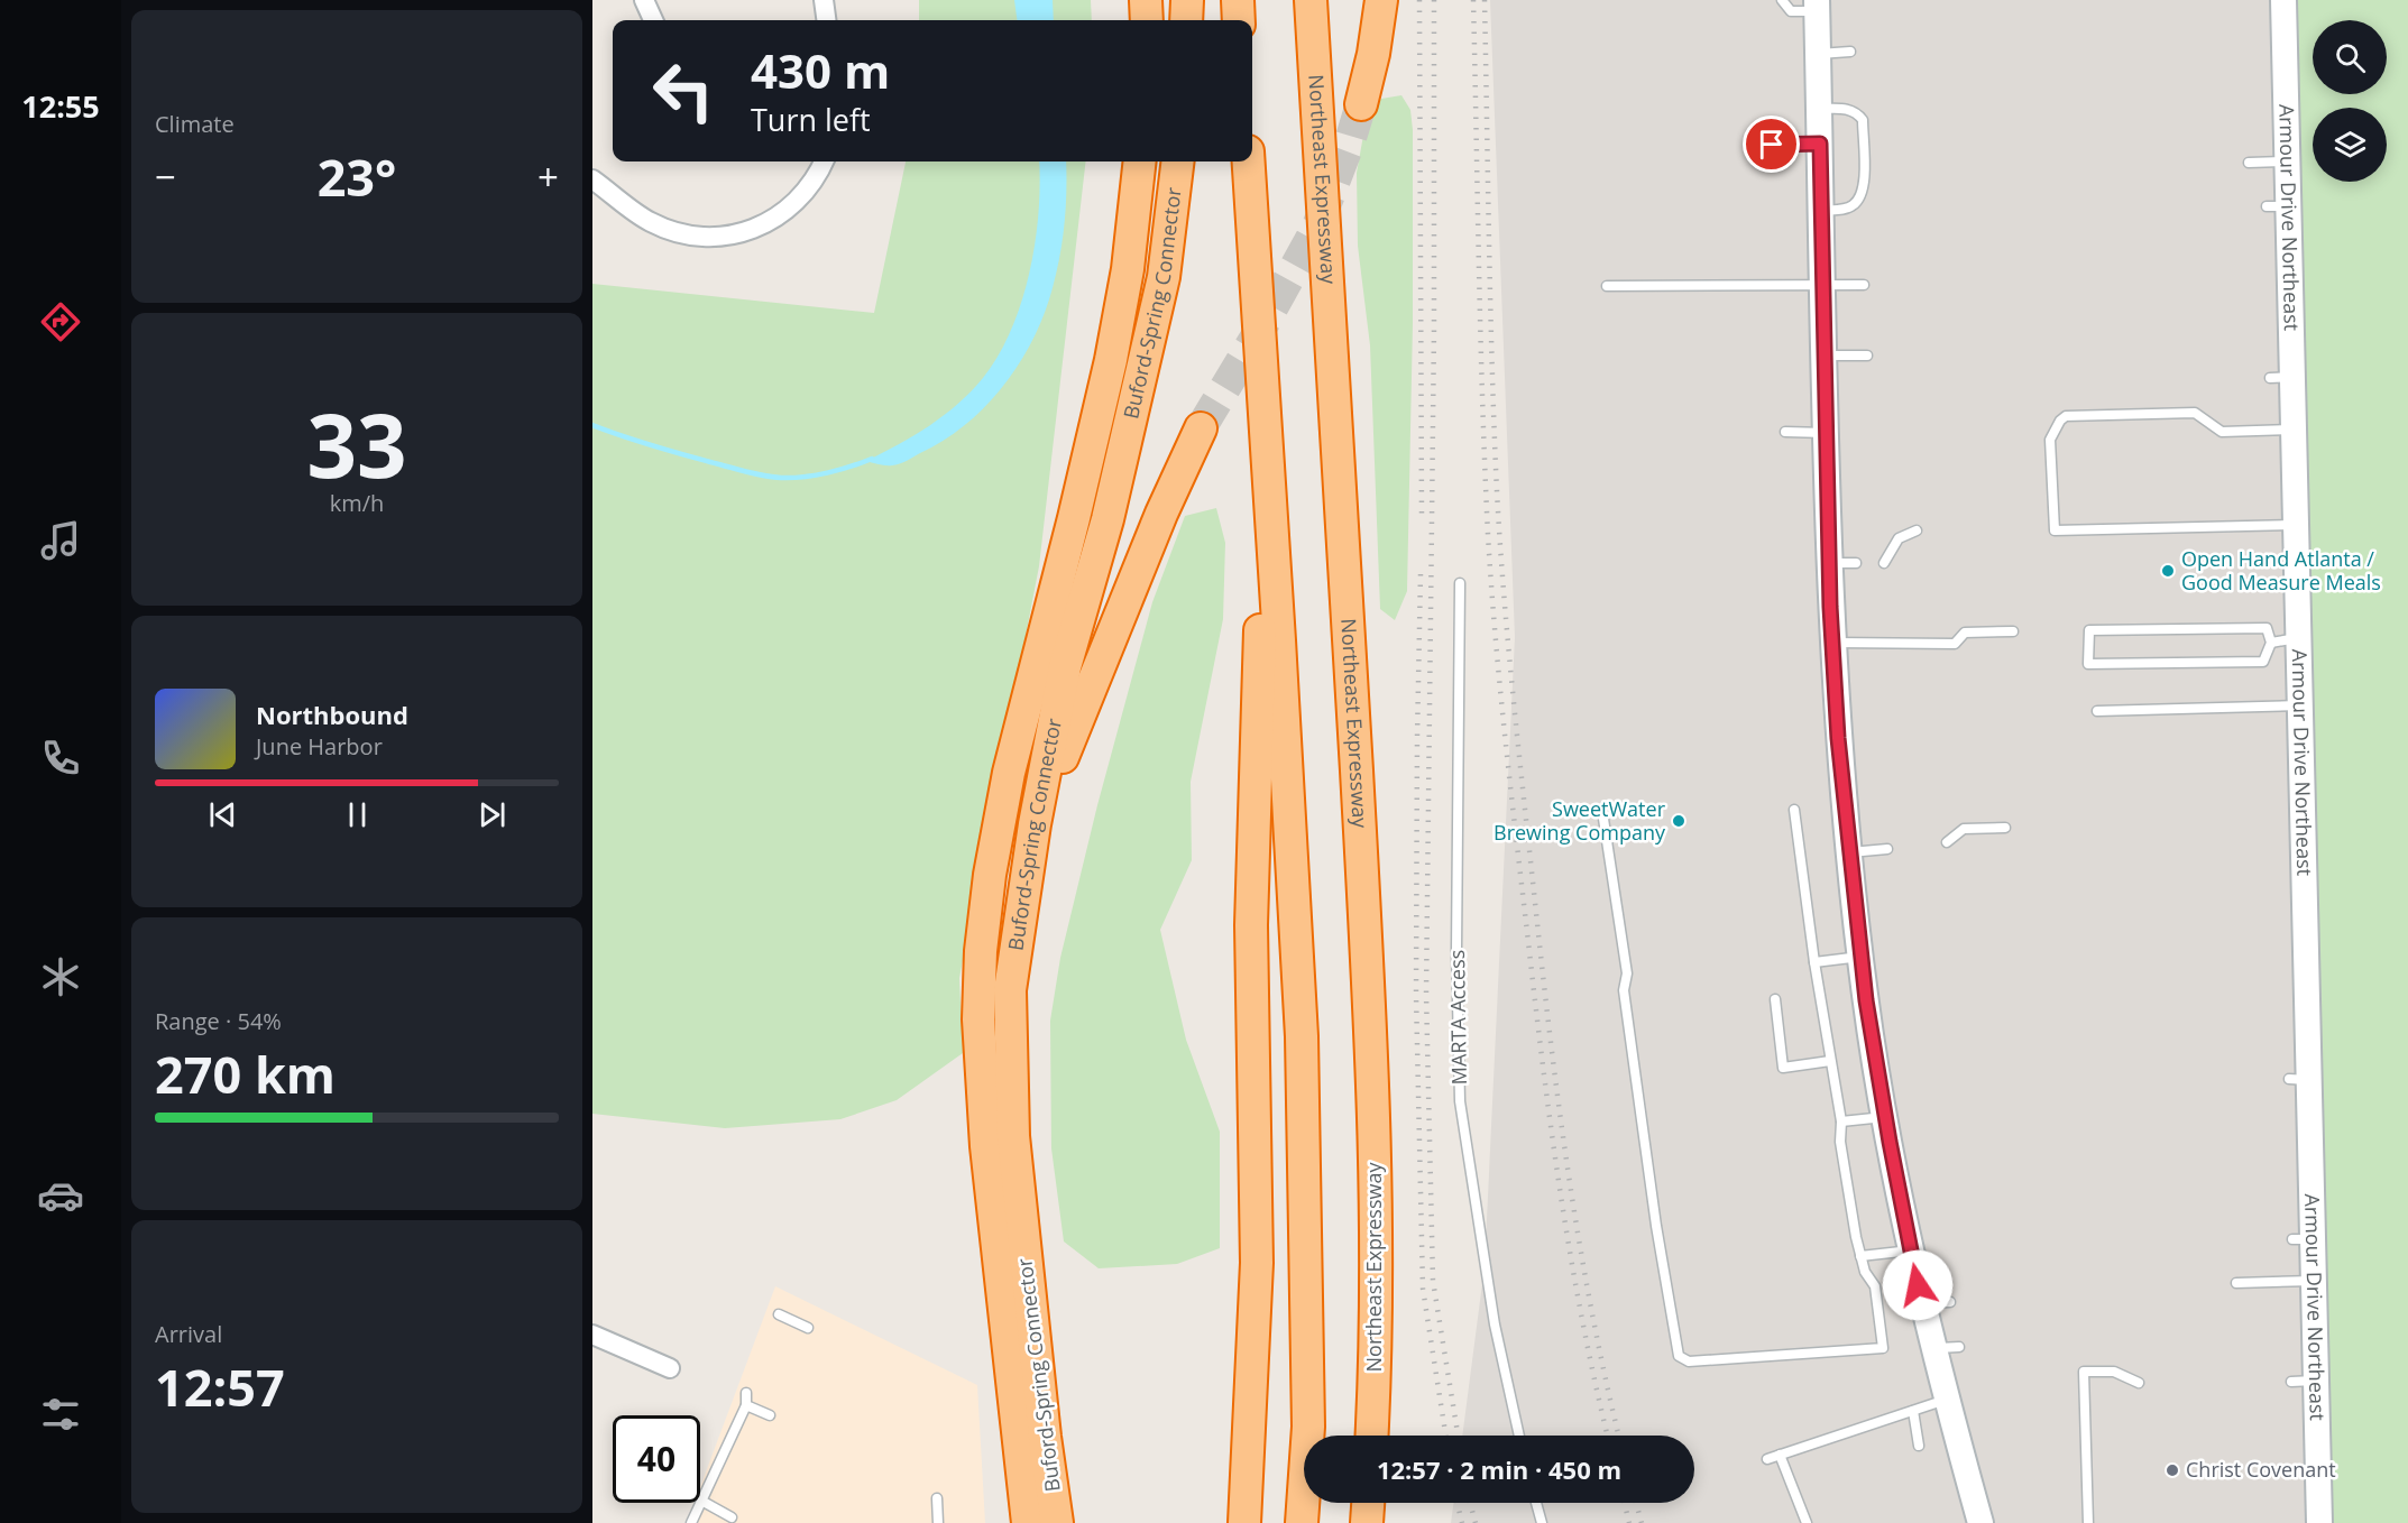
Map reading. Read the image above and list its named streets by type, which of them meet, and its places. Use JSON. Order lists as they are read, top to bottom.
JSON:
{
  "streets": {
    "highway": ["Northeast Expressway", "Buford-Spring Connector"],
    "street": ["Armour Drive Northeast"],
    "lane": ["MARTA Access"]
  },
  "places": ["Open Hand Atlanta / Good Measure Meals", "SweetWater Brewing Company", "Christ Covenant"],
  "page": {
    "tabs": "12:55",
    "tile": [
      "Climate",
      ["33", "km/h"],
      ["Range · 54%", "270 km"],
      ["Arrival", "12:57"]
    ],
    "turn": ["430 m", "Turn left"],
    "heat": ["−", "23°", "+"],
    "song": ["Northbound", "June Harbor"],
    "limit": "40",
    "trip": "12:57 · 2 min · 450 m"
  }
}
